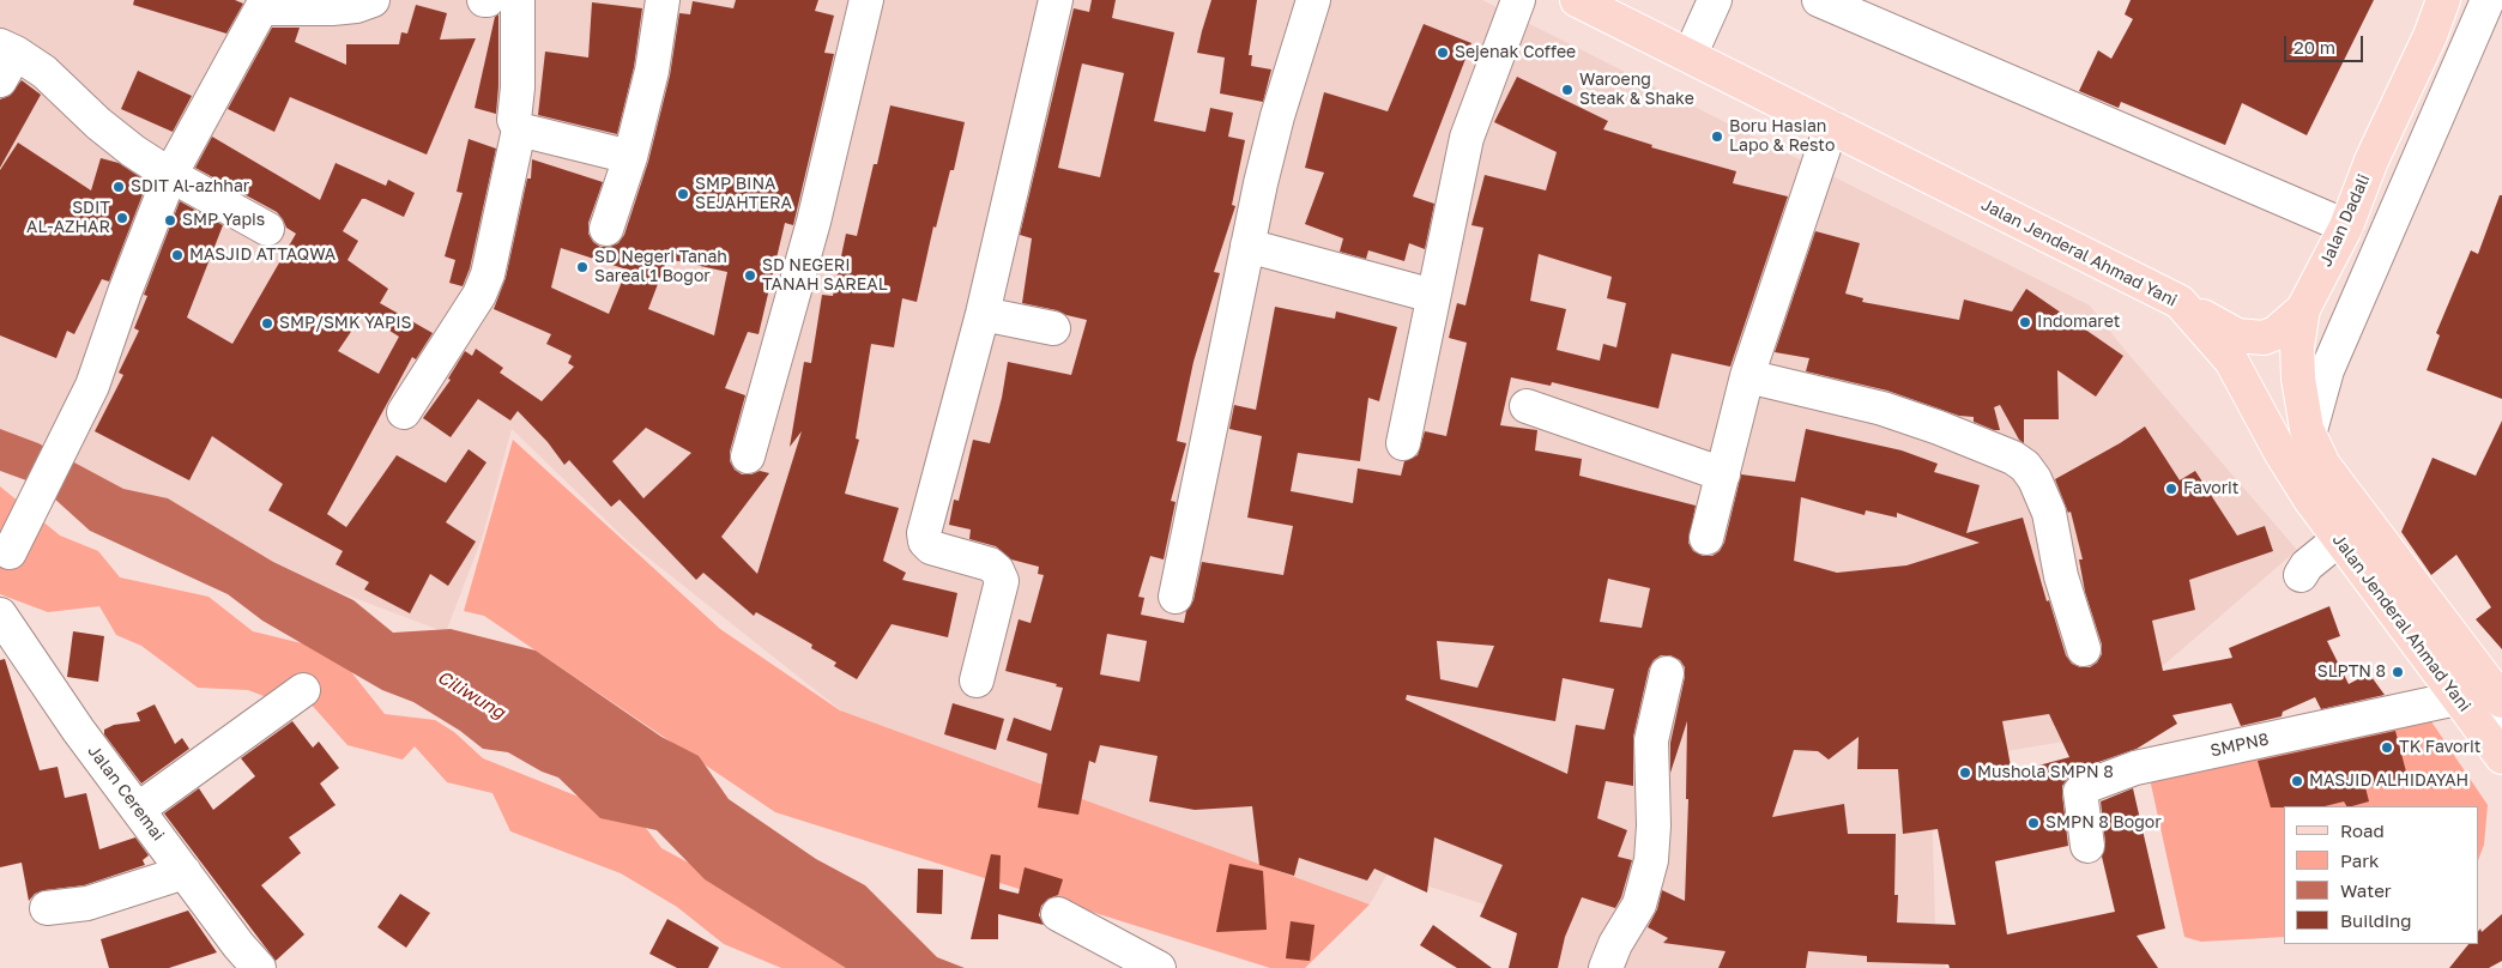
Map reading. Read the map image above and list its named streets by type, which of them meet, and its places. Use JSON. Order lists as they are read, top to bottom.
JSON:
{
  "streets": {
    "main road": ["Jalan Dadali", "Jalan Jenderal Ahmad Yani"],
    "street": ["SMPN8", "Jalan Ceremai"]
  },
  "crossings": [
    ["Jalan Dadali", "Jalan Jenderal Ahmad Yani"],
    ["Jalan Jenderal Ahmad Yani", "SMPN8"]
  ],
  "water": ["Ciliwung"],
  "places": [
    "Sejenak Coffee",
    "Waroeng Steak & Shake",
    "Boru Hasian Lapo & Resto",
    "SDIT Al-azhhar",
    "SMP BINA SEJAHTERA",
    "SDIT AL-AZHAR",
    "SMP Yapis",
    "MASJID ATTAQWA",
    "SD Negeri Tanah Sareal 1 Bogor",
    "SD NEGERI TANAH SAREAL",
    "Indomaret",
    "SMP/SMK YAPIS",
    "Favorit",
    "SLPTN 8",
    "TK Favorit",
    "Mushola SMPN 8",
    "MASJID ALHIDAYAH",
    "SMPN 8 Bogor"
  ],
  "legend": [
    "Road",
    "Park",
    "Water",
    "Building"
  ],
  "scale_bar": "20 m"
}
